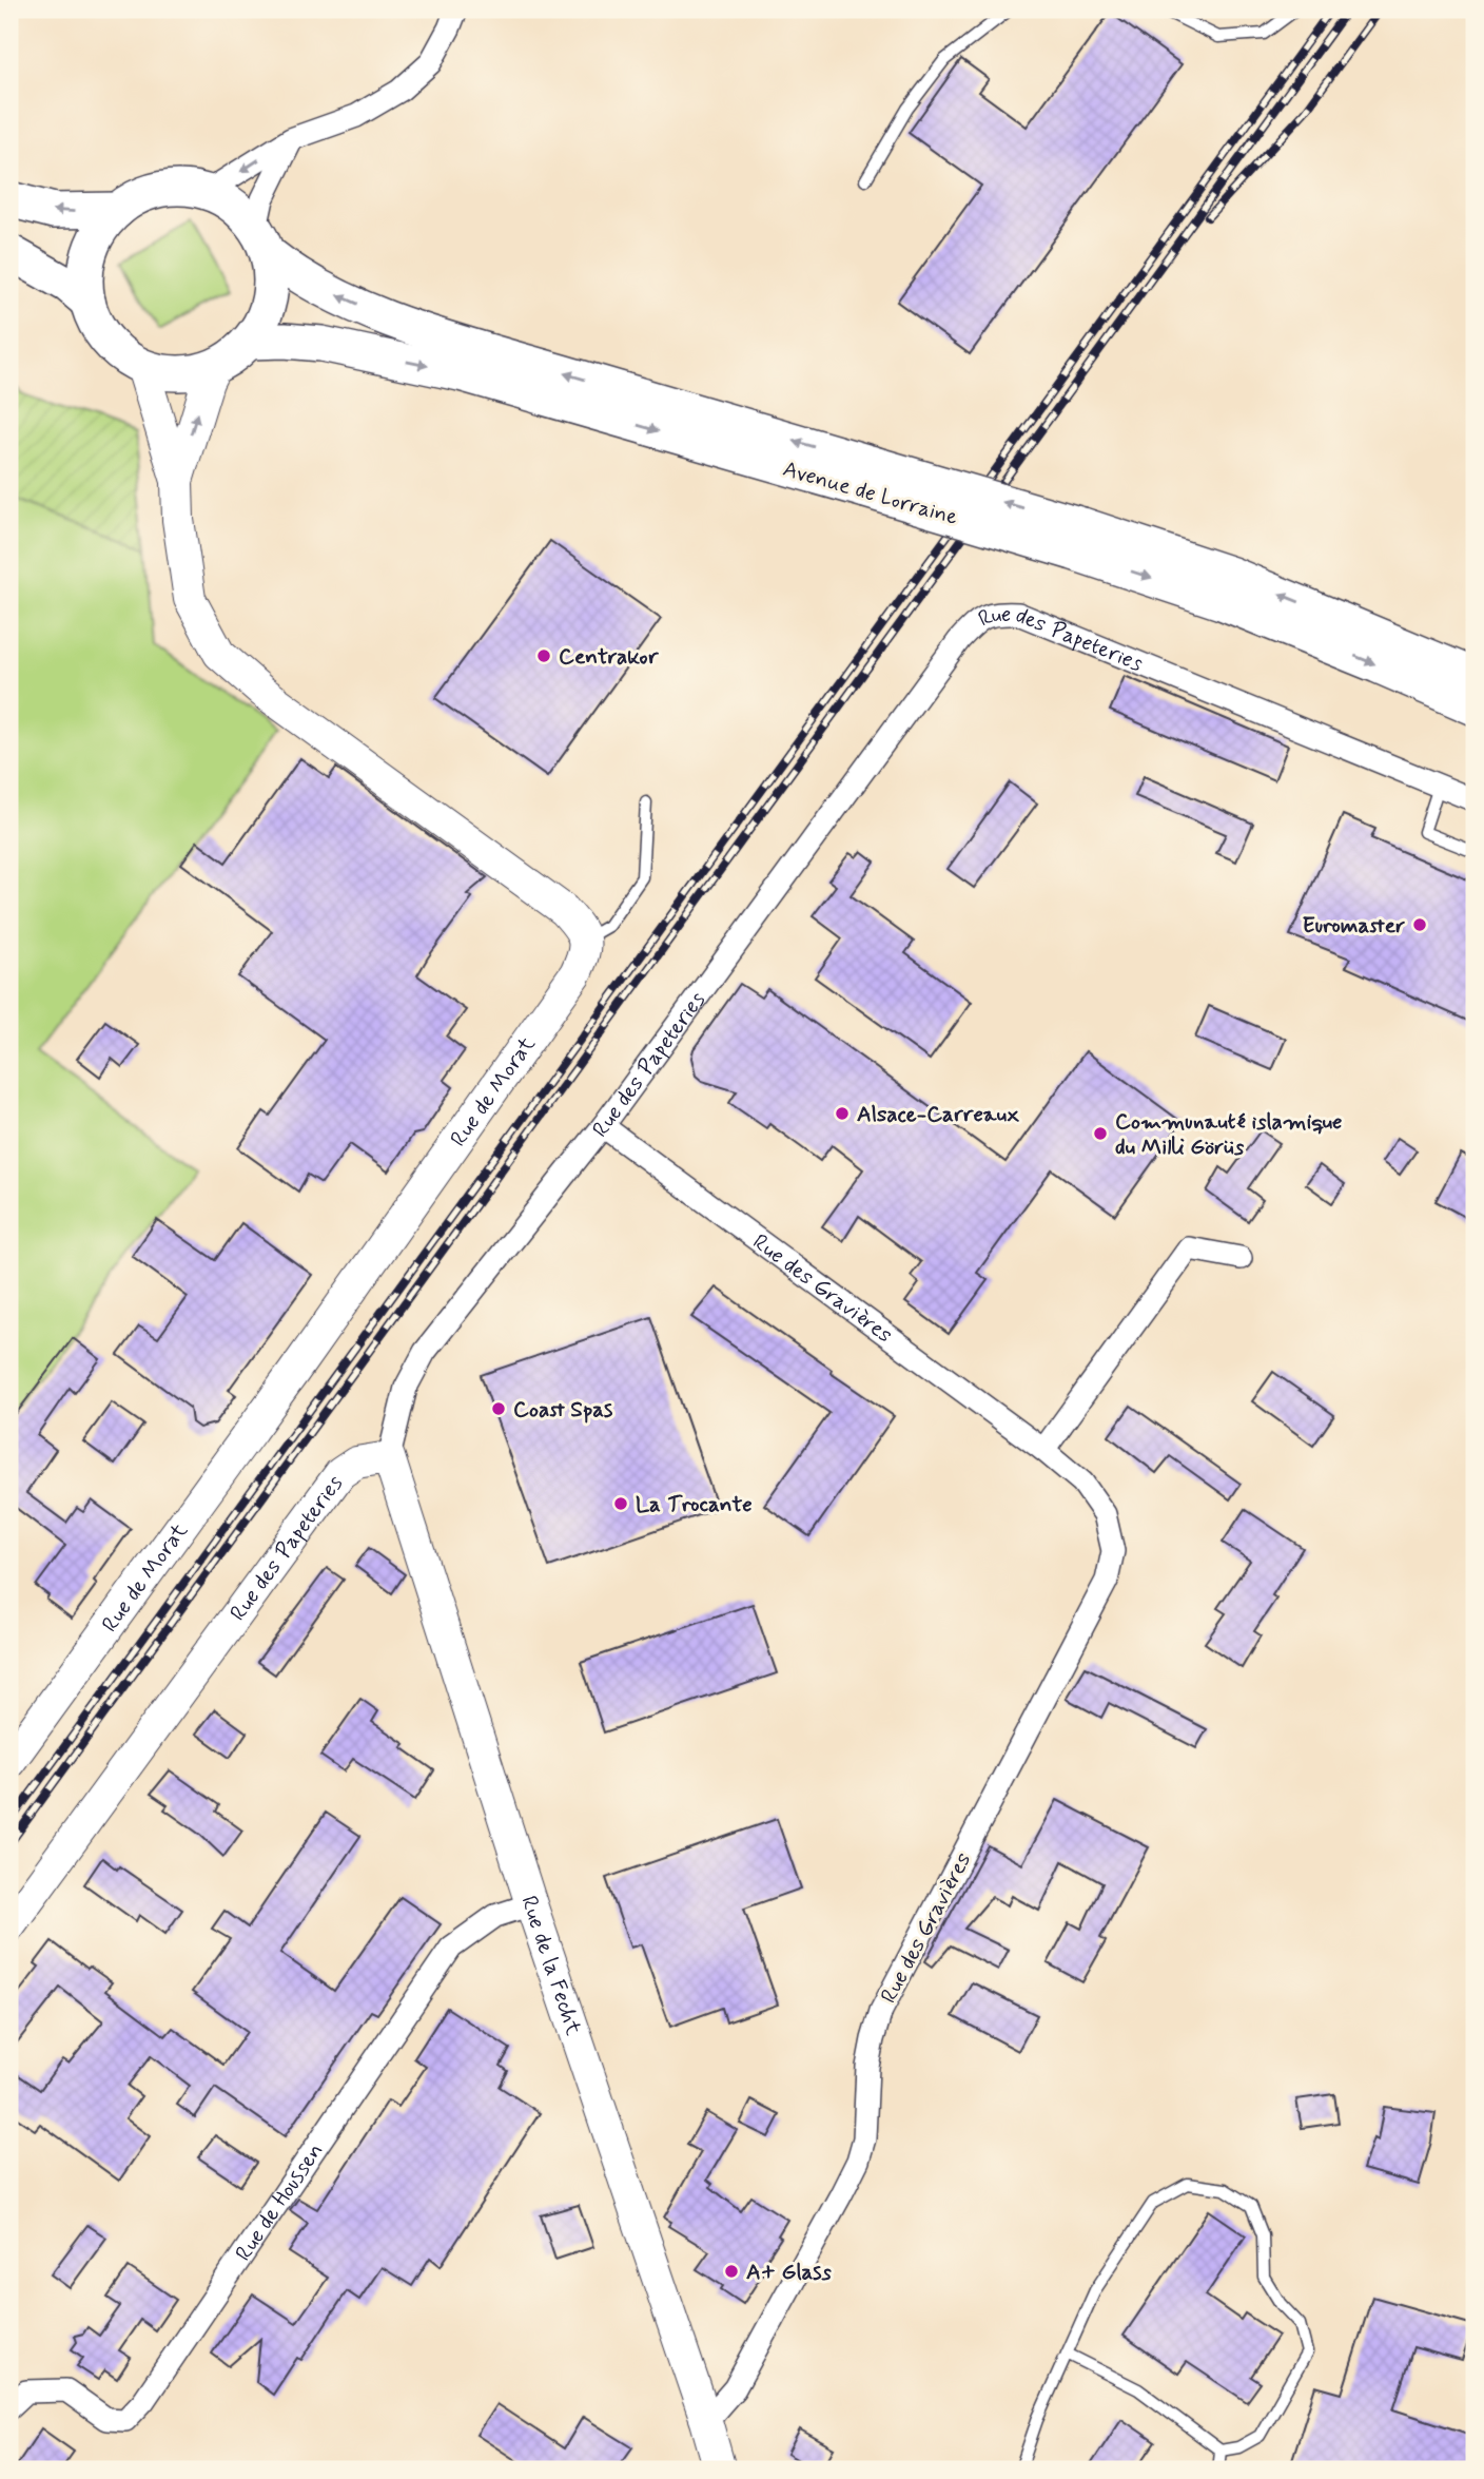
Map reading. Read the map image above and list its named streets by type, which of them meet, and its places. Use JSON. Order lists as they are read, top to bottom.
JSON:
{
  "streets": {
    "main road": ["Avenue de Lorraine"],
    "street": [
      "Rue des Papeteries",
      "Rue de Morat",
      "Rue des Gravières",
      "Rue de la Fecht",
      "Rue de Houssen"
    ]
  },
  "crossings": [
    ["Rue des Papeteries", "Rue des Gravières"],
    ["Rue des Papeteries", "Rue de la Fecht"],
    ["Rue des Gravières", "Rue de la Fecht"],
    ["Rue de la Fecht", "Rue de Houssen"]
  ],
  "places": [
    "Centrakor",
    "Euromaster",
    "Alsace-Carreaux",
    "Communauté islamique du Milli Görüs",
    "Coast Spas",
    "La Trocante",
    "A+ Glass"
  ]
}
